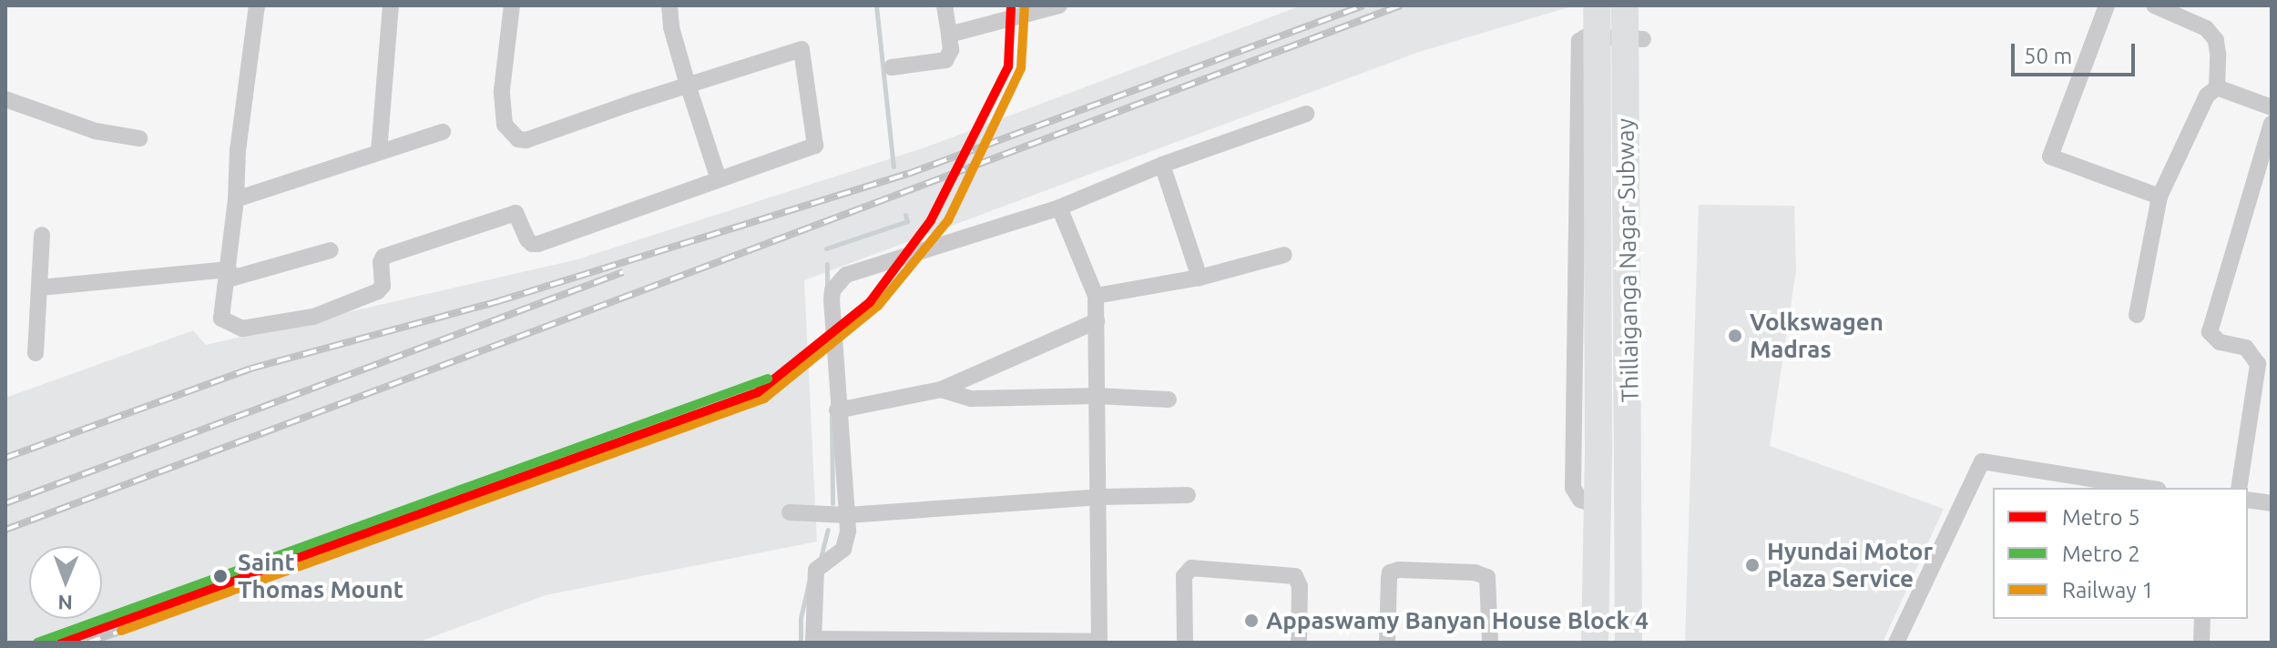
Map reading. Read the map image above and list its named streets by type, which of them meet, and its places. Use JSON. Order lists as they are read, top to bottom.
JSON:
{
  "streets": {
    "main road": ["Thillaiganga Nagar Subway"]
  },
  "places": [
    "Volkswagen Madras",
    "Hyundai Motor Plaza Service",
    "Saint Thomas Mount",
    "Appaswamy Banyan House Block 4"
  ],
  "lines": ["metro line 5", "rail line 1", "metro line 2"],
  "legend": ["Metro 5", "Metro 2", "Railway 1"],
  "scale_bar": "50 m",
  "north": "bottom"
}
